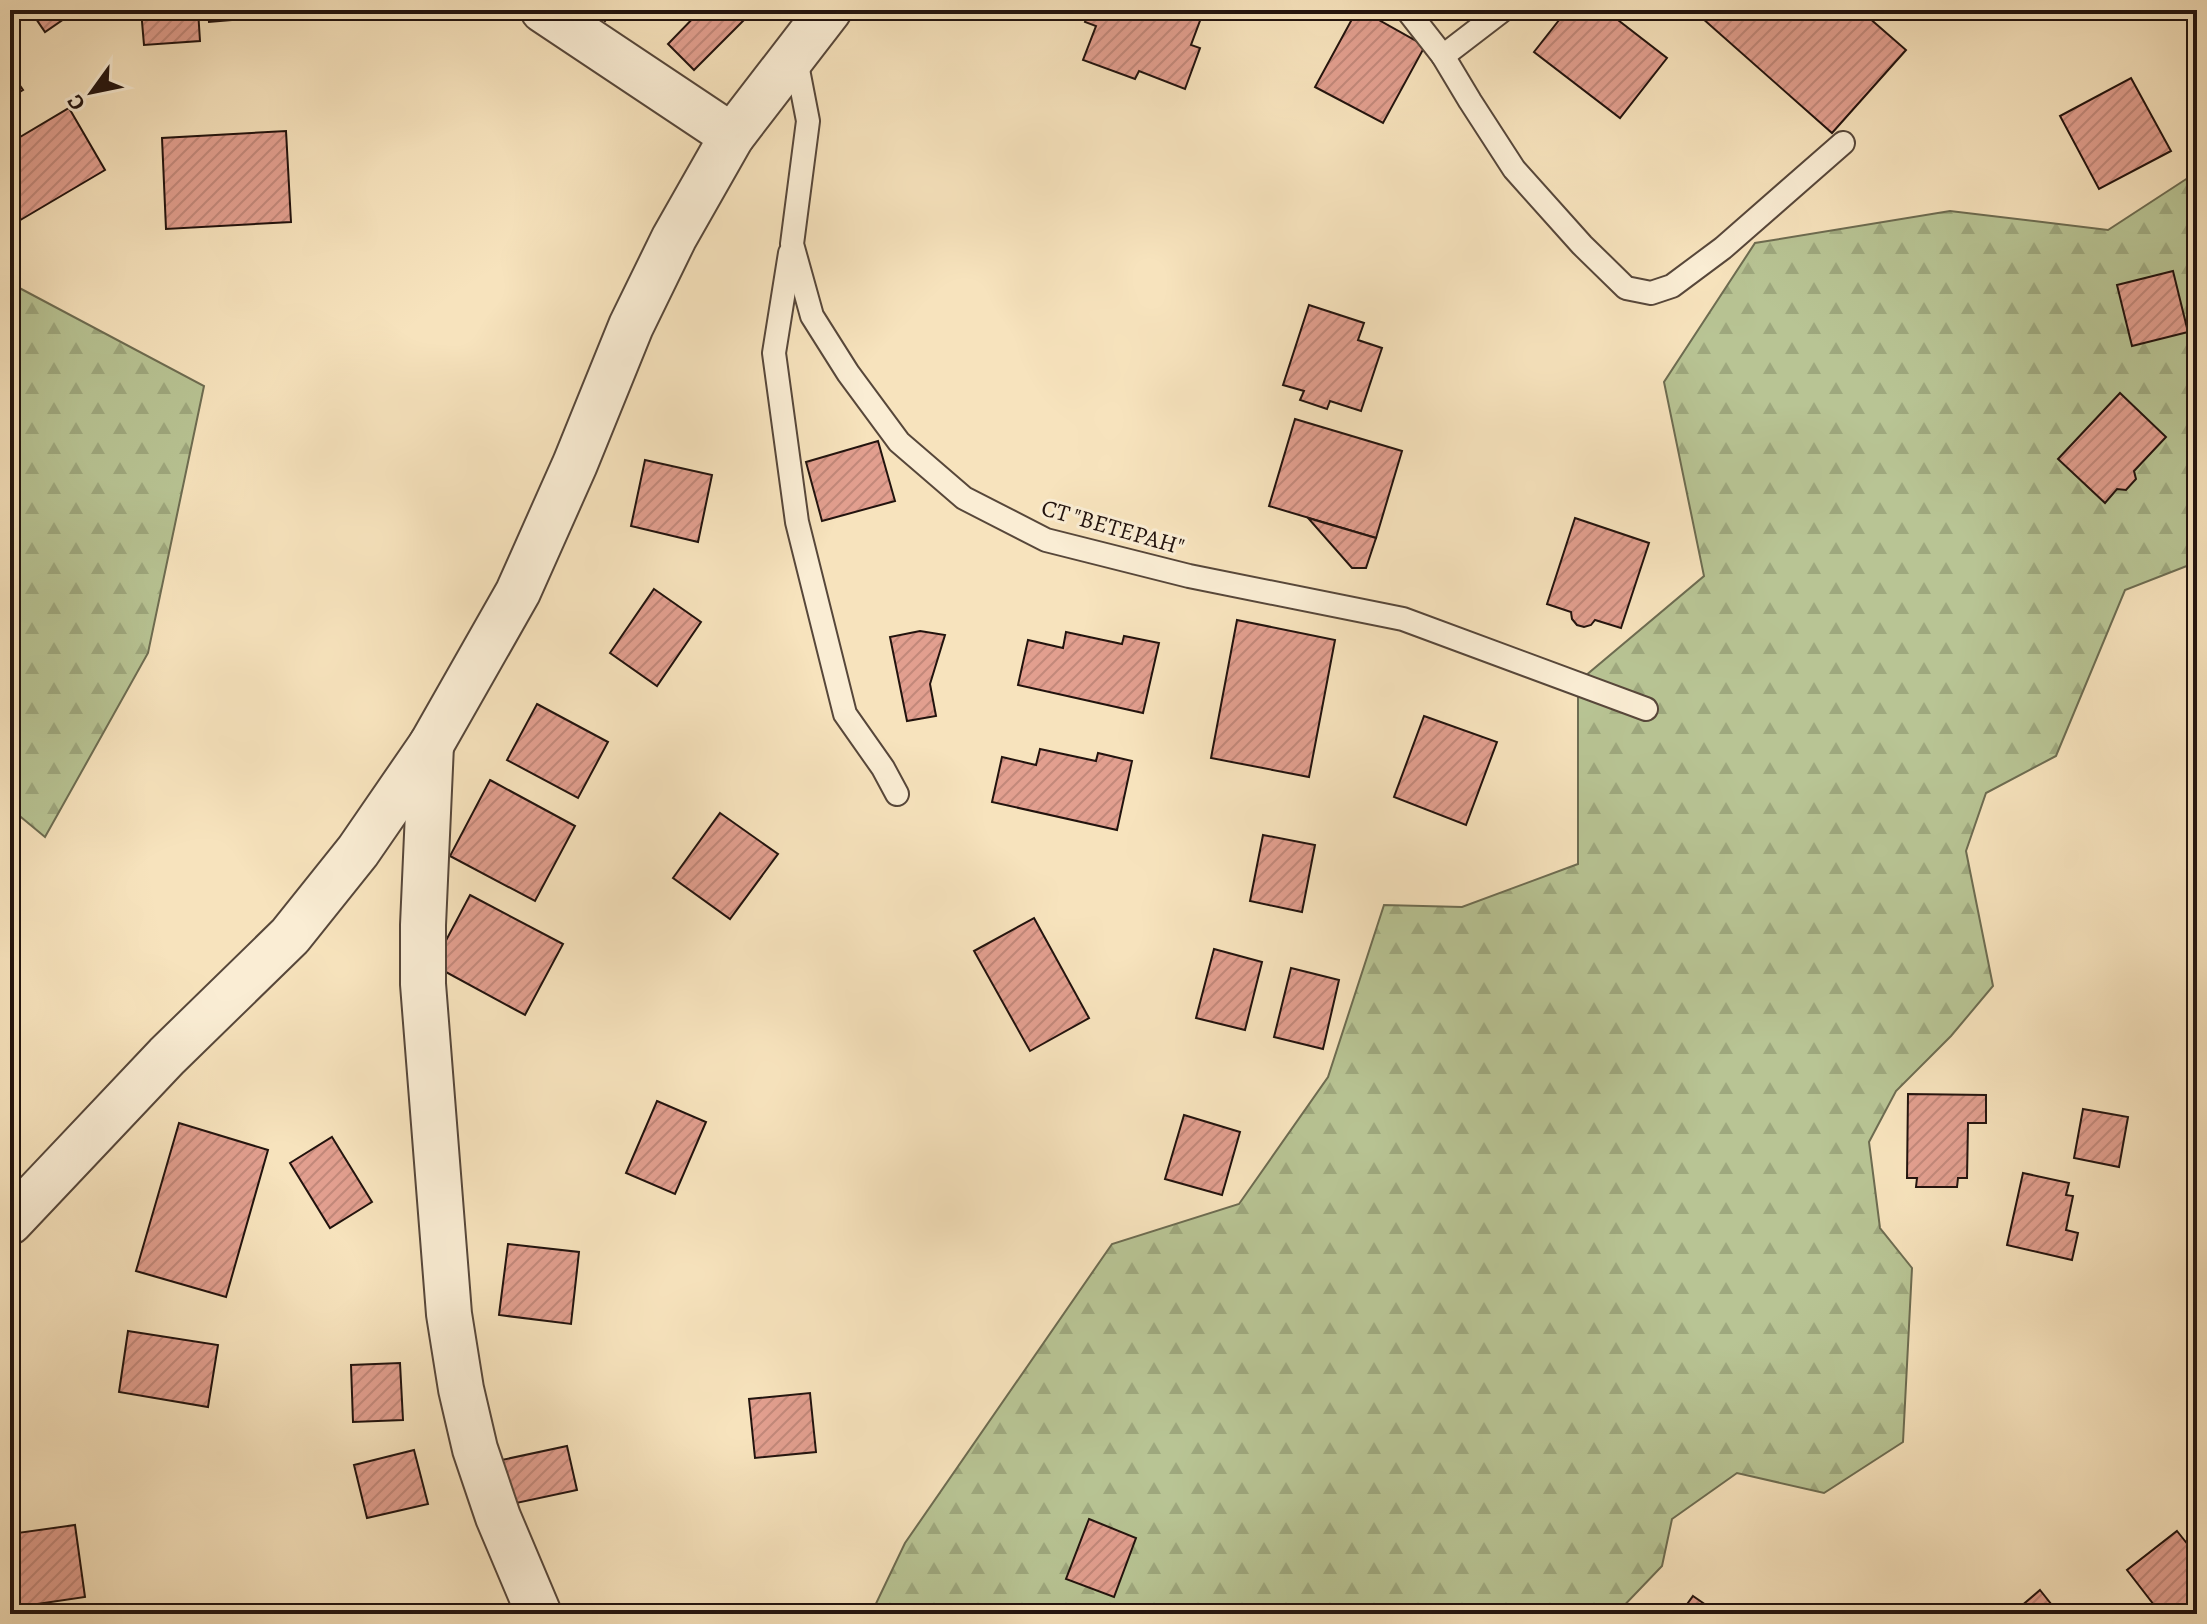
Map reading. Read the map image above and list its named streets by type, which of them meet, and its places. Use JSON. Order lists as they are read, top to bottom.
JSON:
{
  "streets": {
    "lane": ["СТ \"ВЕТЕРАН\""]
  },
  "north": "bottom left"
}
